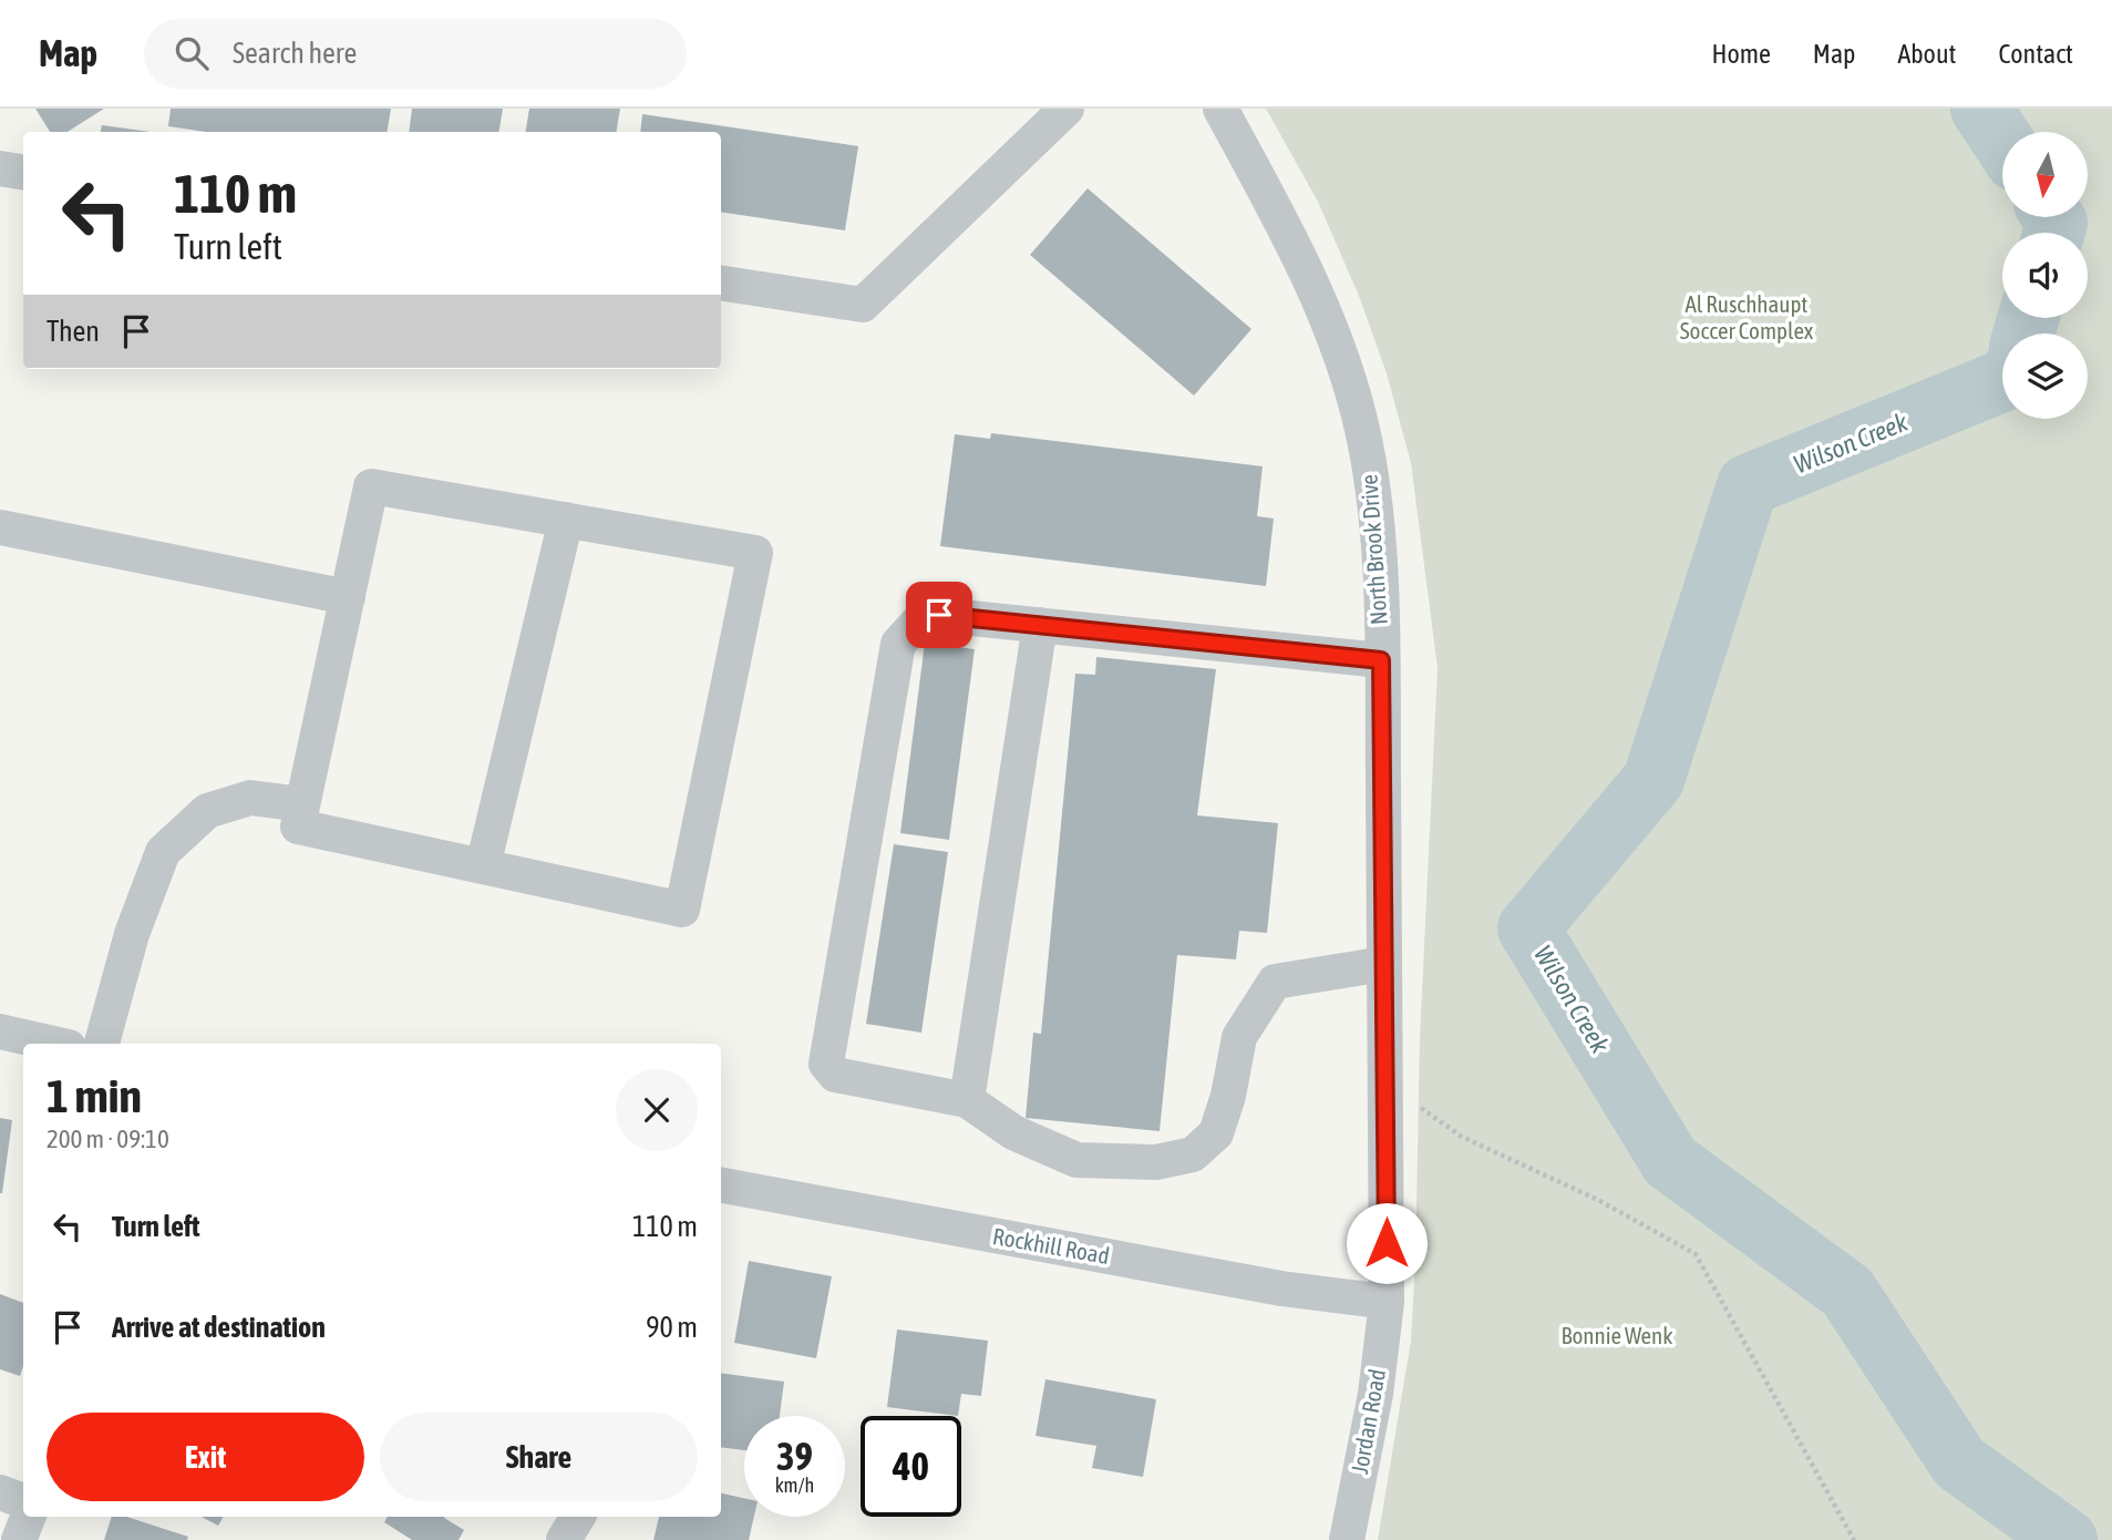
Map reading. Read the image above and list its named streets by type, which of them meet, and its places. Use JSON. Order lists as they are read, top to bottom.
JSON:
{
  "streets": {
    "street": ["North Brook Drive", "Rockhill Road", "Jordan Road"]
  },
  "crossings": [
    ["North Brook Drive", "Rockhill Road"],
    ["North Brook Drive", "Jordan Road"],
    ["Rockhill Road", "Jordan Road"]
  ],
  "water": ["Wilson Creek"],
  "parks": ["Al Ruschhaupt Soccer Complex", "Bonnie Wenk"],
  "north": "bottom",
  "page": {
    "header": "Map",
    "search": "Search here",
    "nav": [
      "Home",
      "Map",
      "About",
      "Contact"
    ],
    "turn": ["110 m", "Turn left"],
    "then": "Then",
    "heading": ["1 min", "200 m · 09:10"],
    "list": [
      {
        "name": "Turn left",
        "value": "110 m"
      },
      {
        "name": "Arrive at destination",
        "value": "90 m"
      }
    ],
    "buttons": ["Exit", "Share"],
    "speed": "39 km/h",
    "limit": "40"
  }
}
